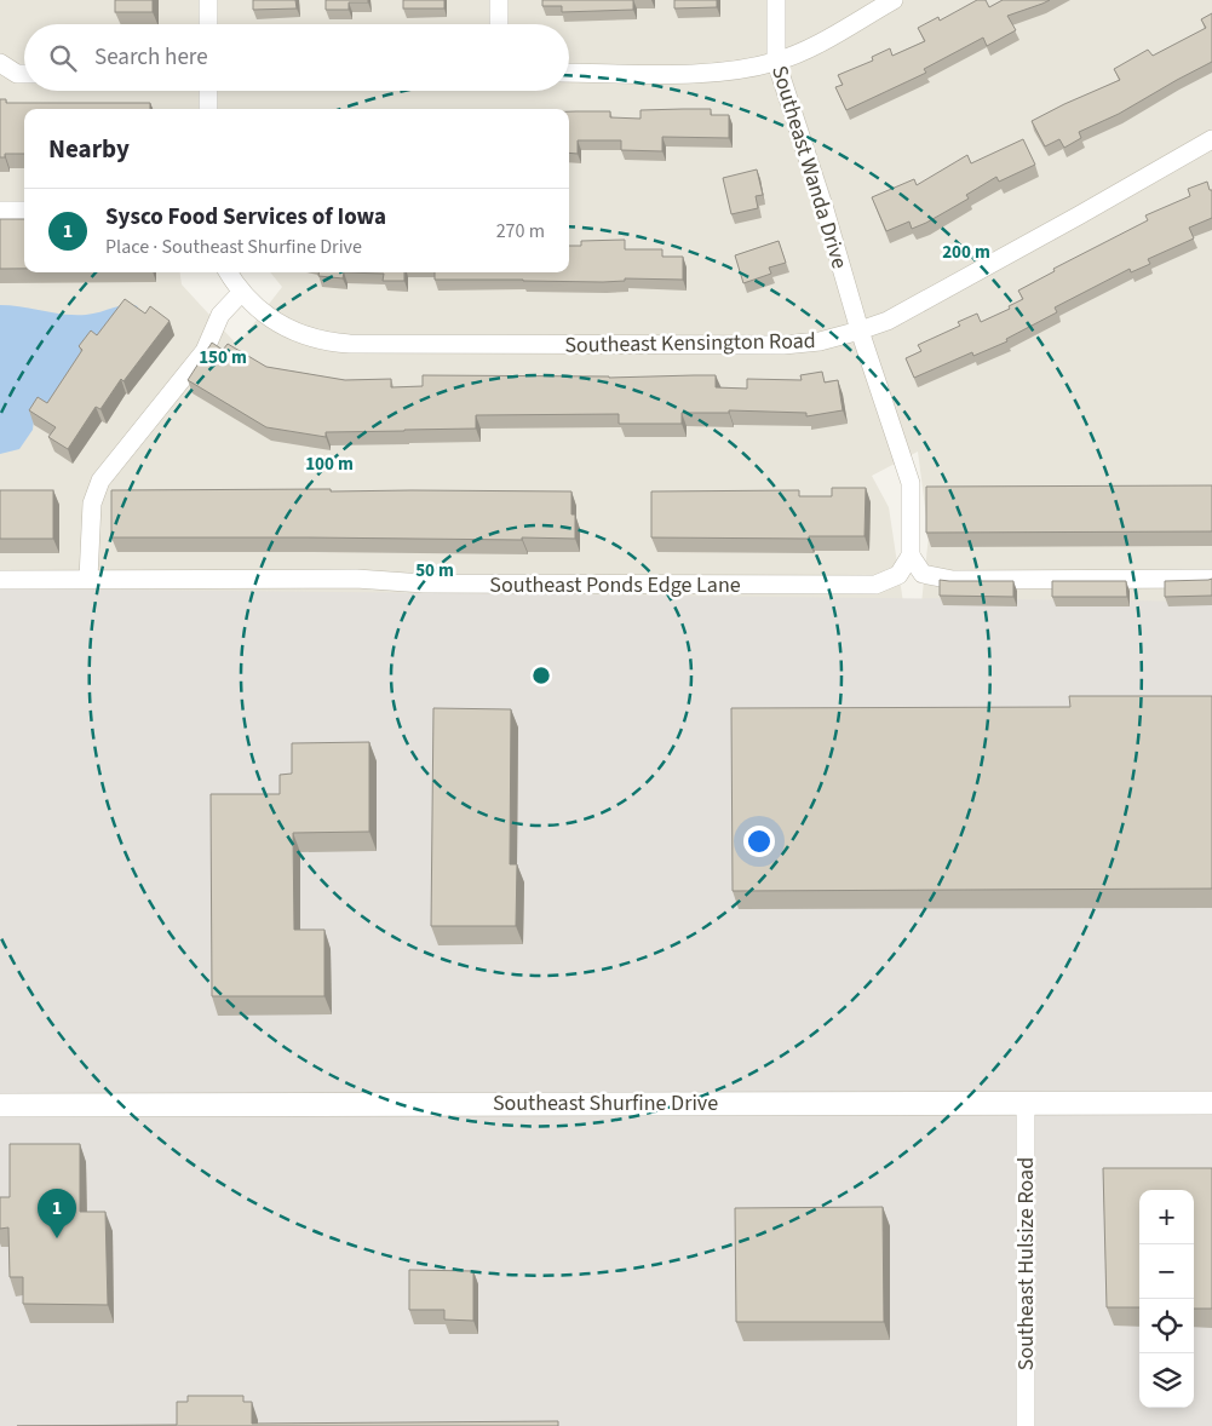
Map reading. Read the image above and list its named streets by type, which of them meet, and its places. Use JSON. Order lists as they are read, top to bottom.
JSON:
{
  "streets": {
    "street": [
      "Southeast Wanda Drive",
      "Southeast Kensington Road",
      "Southeast Ponds Edge Lane",
      "Southeast Shurfine Drive",
      "Southeast Hulsize Road"
    ]
  },
  "crossings": [
    ["Southeast Wanda Drive", "Southeast Kensington Road"],
    ["Southeast Shurfine Drive", "Southeast Hulsize Road"]
  ],
  "page": {
    "search": "Search here",
    "heading": "Nearby",
    "list": [
      {
        "mark": "1",
        "name": "Sysco Food Services of Iowa",
        "note": "Place · Southeast Shurfine Drive",
        "value": "270 m"
      }
    ],
    "pins": "1",
    "map_buttons": ["+", "−"]
  },
  "rings": [
    "200 m",
    "150 m",
    "100 m",
    "50 m"
  ]
}
